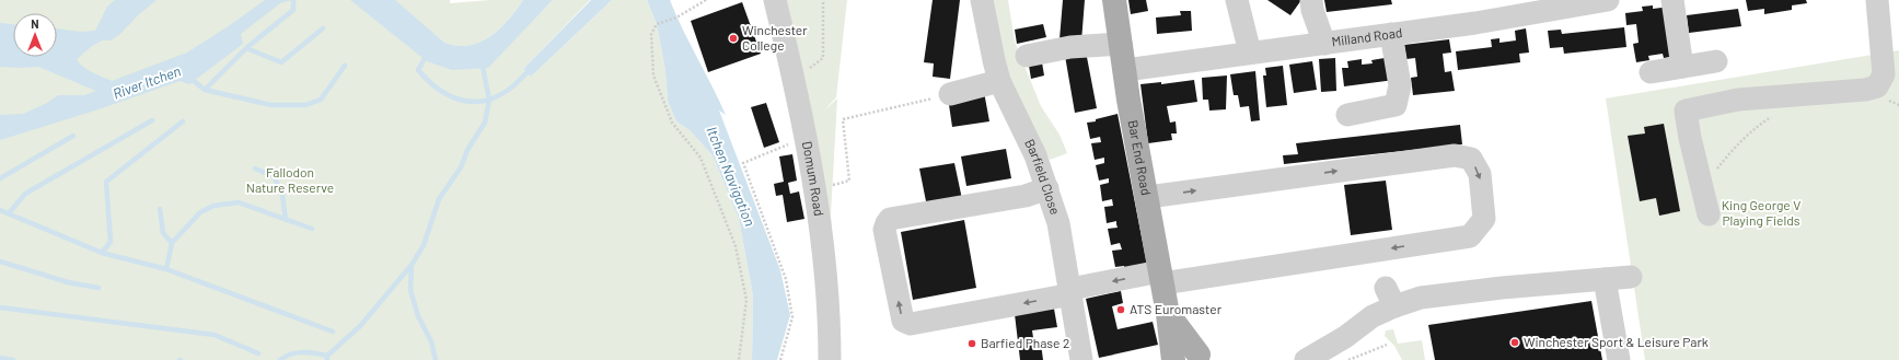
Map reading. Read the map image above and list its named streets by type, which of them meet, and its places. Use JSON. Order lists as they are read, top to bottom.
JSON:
{
  "streets": {
    "main road": ["Bar End Road"],
    "street": ["Milland Road", "Barfield Close", "Domum Road"]
  },
  "crossings": [
    ["Milland Road", "Bar End Road"]
  ],
  "water": ["River Itchen", "Itchen Navigation"],
  "parks": ["Fallodon Nature Reserve", "King George V Playing Fields"],
  "places": [
    "Winchester College",
    "ATS Euromaster",
    "Winchester Sport & Leisure Park",
    "Barfied Phase 2"
  ],
  "north": "top"
}
